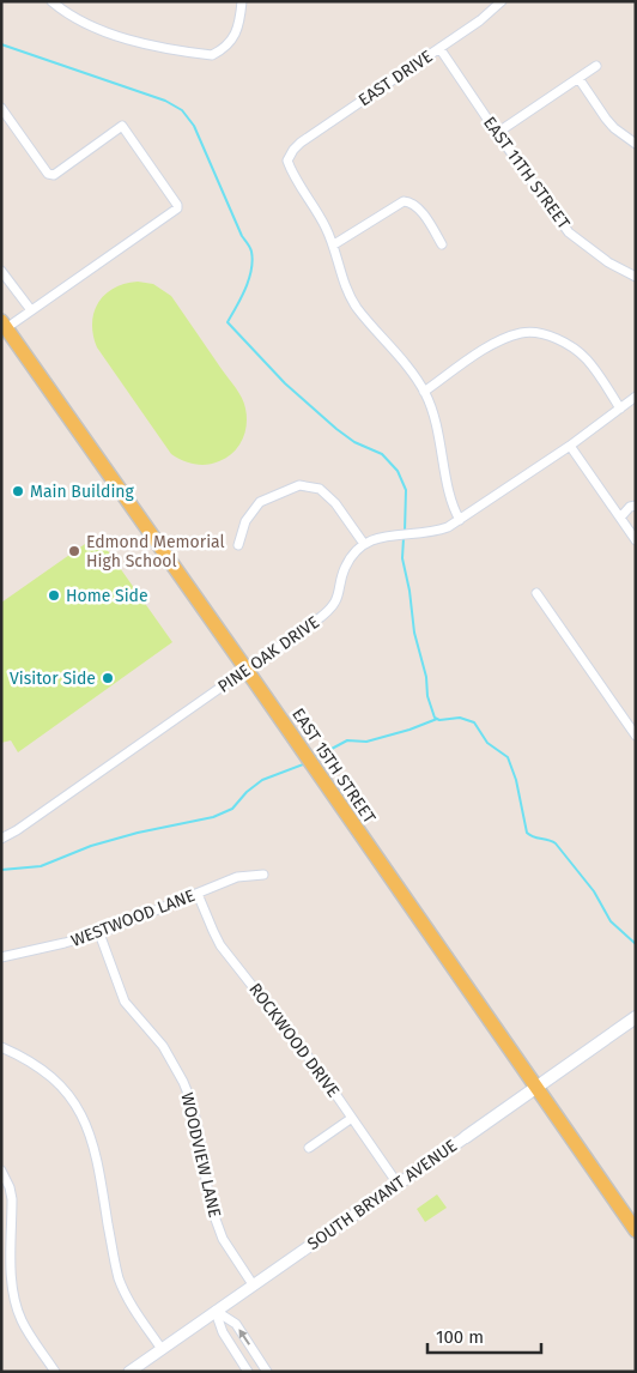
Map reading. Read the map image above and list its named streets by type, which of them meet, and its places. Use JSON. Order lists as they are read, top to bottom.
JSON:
{
  "streets": {
    "main road": ["EAST 15TH STREET", "SOUTH BRYANT AVENUE"],
    "street": [
      "EAST DRIVE",
      "EAST 11TH STREET",
      "PINE OAK DRIVE",
      "WESTWOOD LANE",
      "ROCKWOOD DRIVE",
      "WOODVIEW LANE"
    ]
  },
  "crossings": [
    ["EAST DRIVE", "EAST 11TH STREET"],
    ["PINE OAK DRIVE", "EAST 15TH STREET"],
    ["EAST 15TH STREET", "SOUTH BRYANT AVENUE"],
    ["WESTWOOD LANE", "ROCKWOOD DRIVE"],
    ["WESTWOOD LANE", "WOODVIEW LANE"],
    ["ROCKWOOD DRIVE", "SOUTH BRYANT AVENUE"],
    ["WOODVIEW LANE", "SOUTH BRYANT AVENUE"]
  ],
  "places": [
    "Main Building",
    "Edmond Memorial High School",
    "Home Side",
    "Visitor Side"
  ],
  "scale_bar": "100 m"
}
